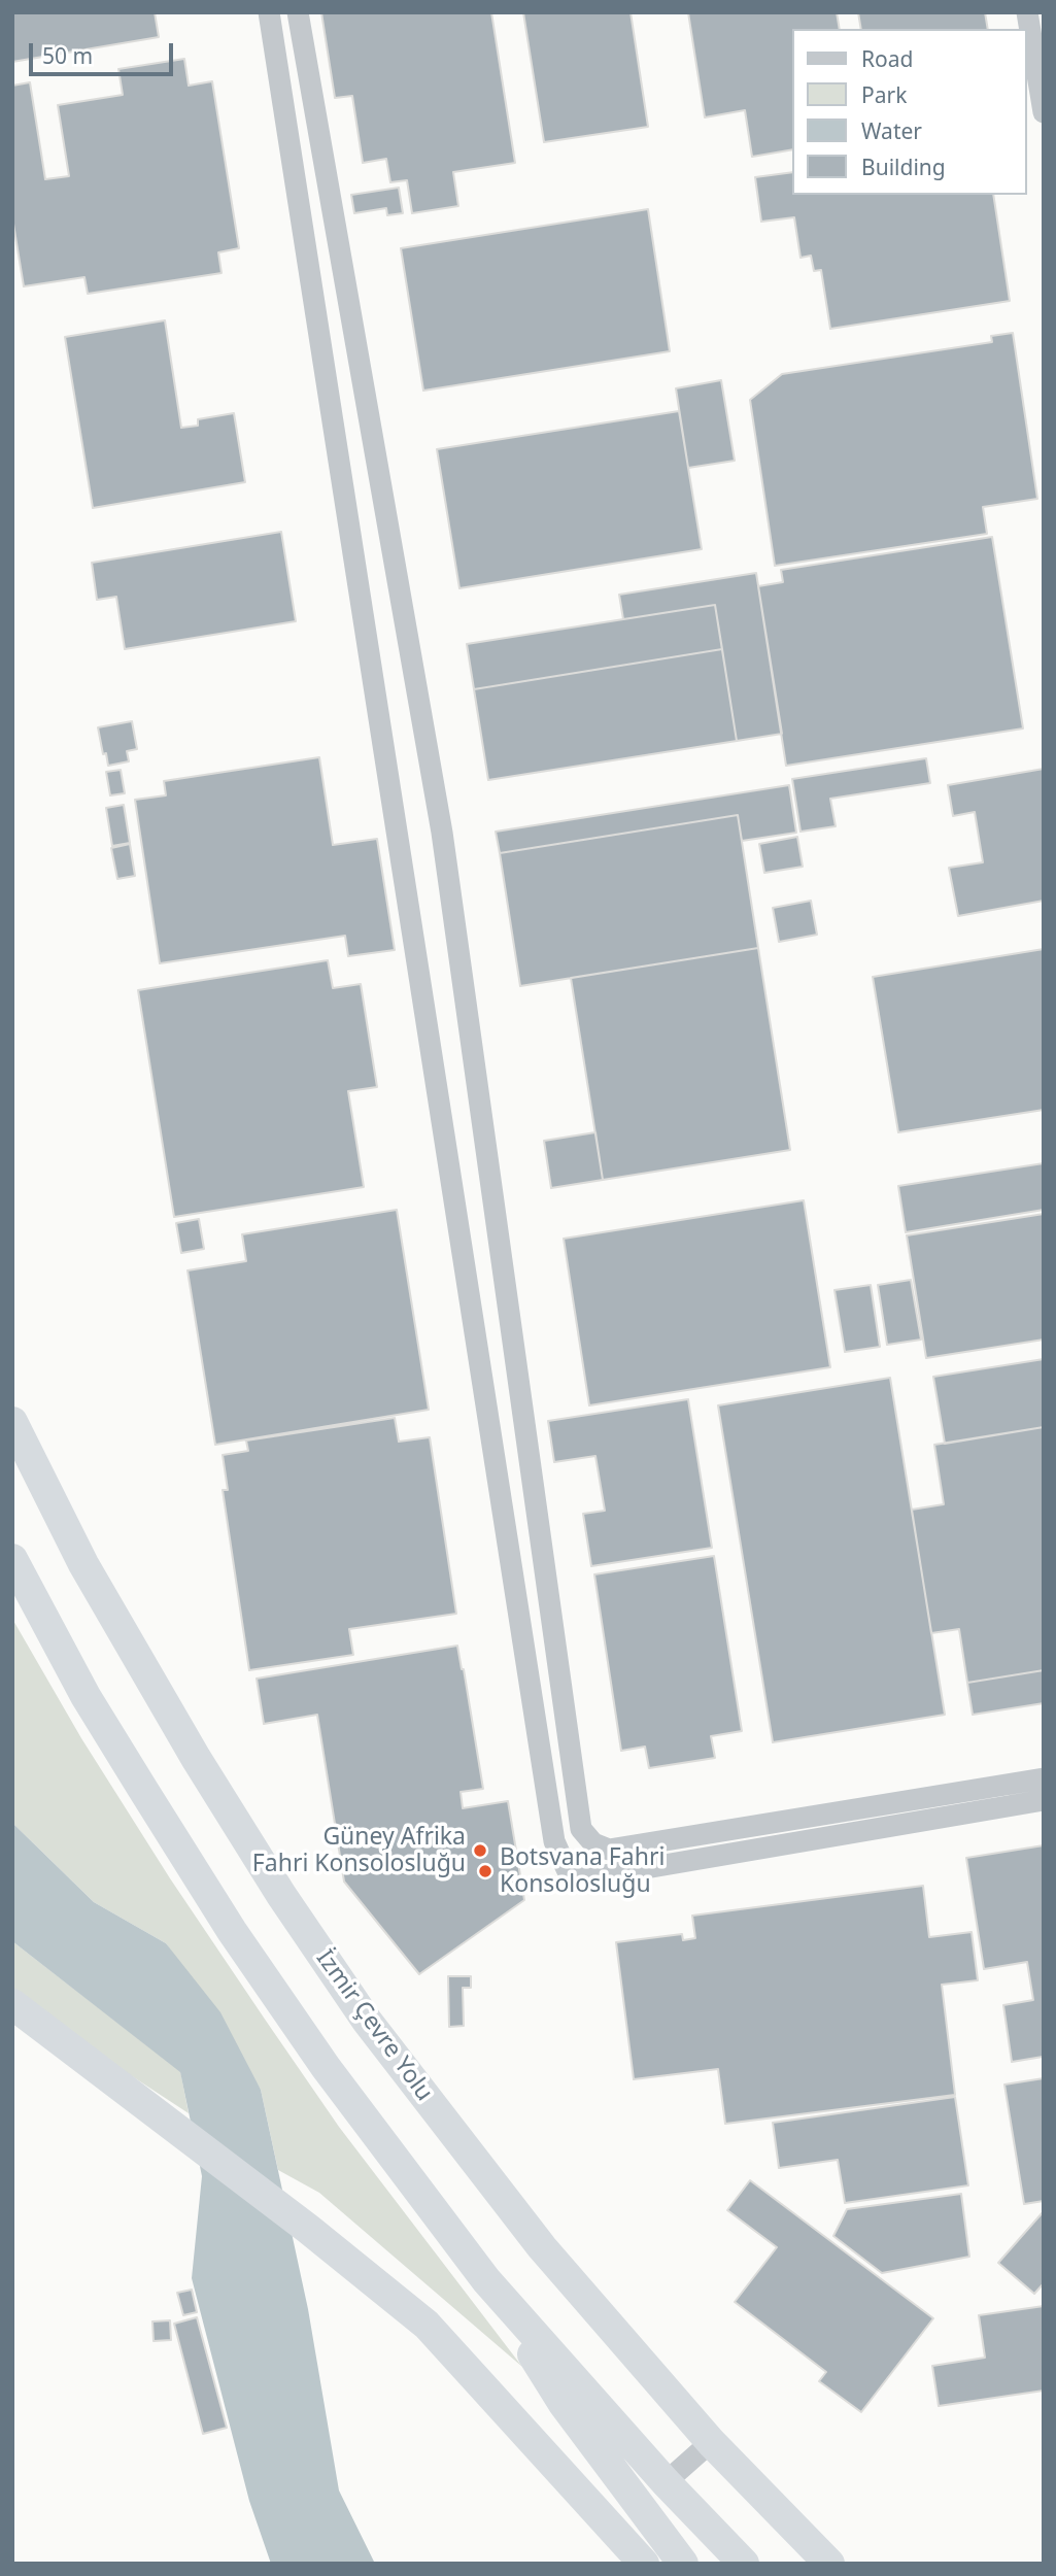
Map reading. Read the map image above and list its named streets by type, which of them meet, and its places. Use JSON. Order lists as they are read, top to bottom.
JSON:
{
  "streets": {
    "highway": ["İzmir Çevre Yolu"]
  },
  "places": ["Güney Afrika Fahri Konsolosluğu", "Botsvana Fahri Konsolosluğu"],
  "legend": [
    "Road",
    "Park",
    "Water",
    "Building"
  ],
  "scale_bar": "50 m"
}
